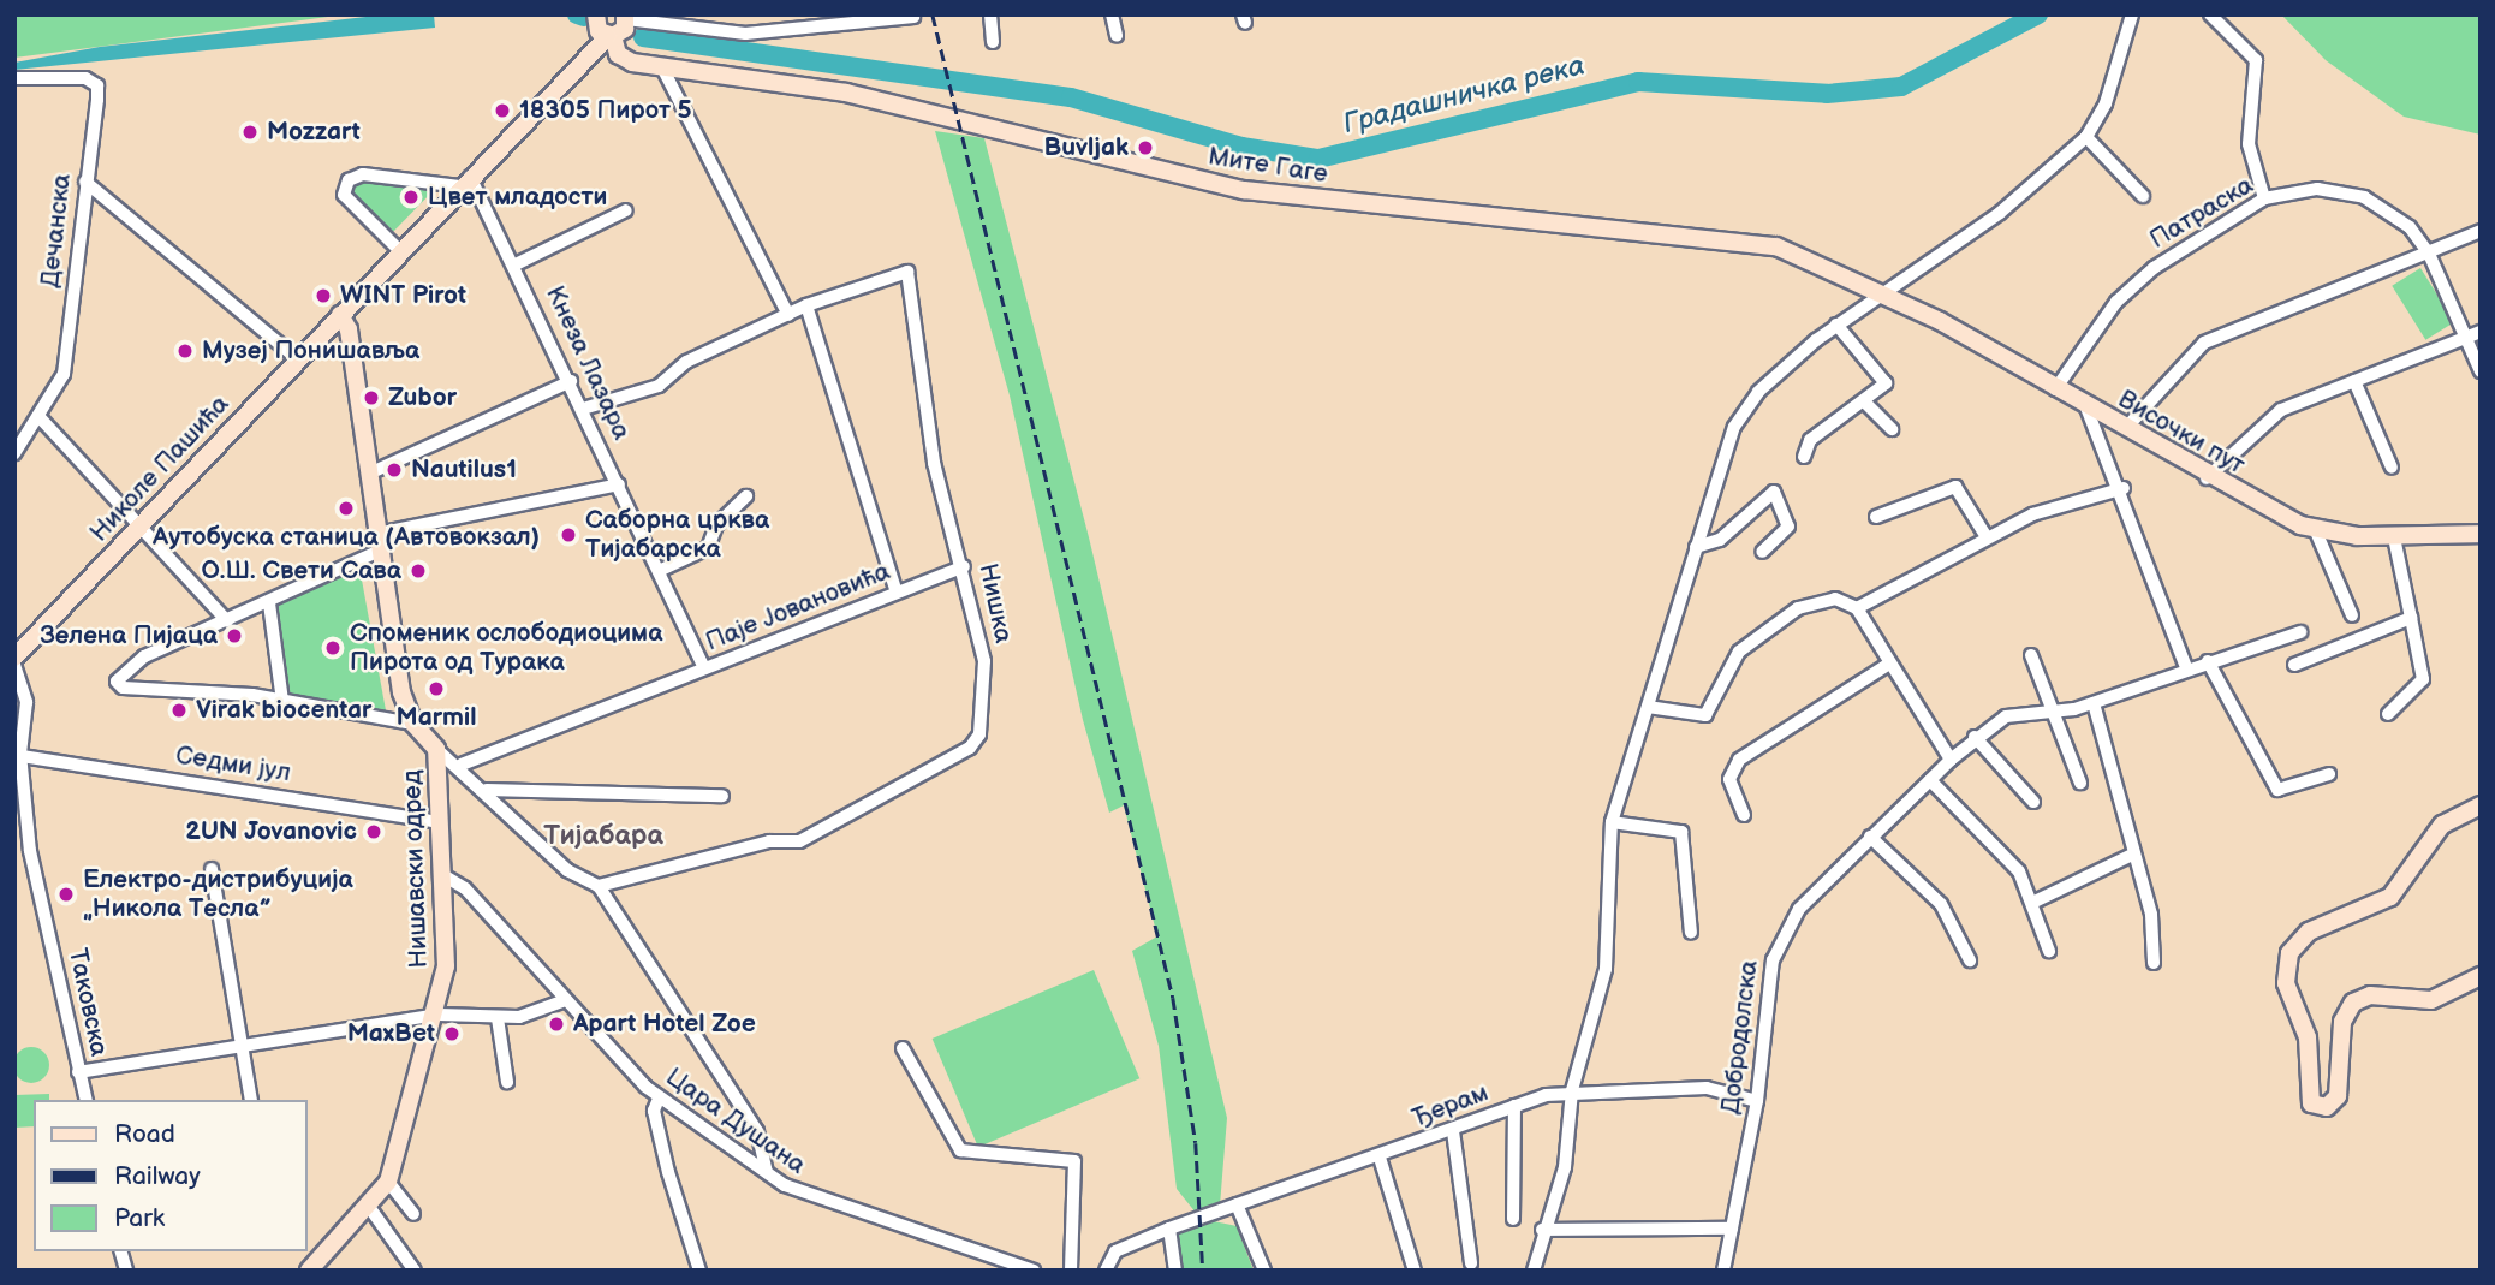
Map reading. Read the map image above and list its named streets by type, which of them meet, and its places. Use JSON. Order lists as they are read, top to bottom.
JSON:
{
  "streets": {
    "main road": [
      "Мите Гаге",
      "Височки пут",
      "Николе Пашића",
      "Нишавски одред"
    ],
    "street": [
      "Патраска",
      "Дечанска",
      "Кнеза Лазара",
      "Нишка",
      "Паје Јовановића",
      "Седми јул",
      "Таковска",
      "Добродолска",
      "Ђерам",
      "Цара Душана"
    ]
  },
  "crossings": [
    ["Мите Гаге", "Височки пут"],
    ["Патраска", "Височки пут"],
    ["Кнеза Лазара", "Николе Пашића"],
    ["Кнеза Лазара", "Паје Јовановића"],
    ["Нишка", "Паје Јовановића"],
    ["Седми јул", "Нишавски одред"],
    ["Седми јул", "Таковска"],
    ["Нишавски одред", "Цара Душана"],
    ["Добродолска", "Ђерам"]
  ],
  "districts": ["Тијабара"],
  "water": ["Градашничка река"],
  "places": [
    "18305 Пирот 5",
    "Mozzart",
    "Buvljak",
    "Цвет младости",
    "WINT Pirot",
    "Музеј Понишавља",
    "Zubor",
    "Nautilus1",
    "Аутобуска станица (Автовокзал)",
    "Саборна црква Тијабарска",
    "О.Ш. Свети Сава",
    "Зелена Пијаца",
    "Споменик ослободиоцима Пирота од Турака",
    "Marmil",
    "Virak biocentar",
    "2UN Jovanovic",
    "Електро-дистрибуција „Никола Тесла”",
    "Apart Hotel Zoe",
    "MaxBet"
  ],
  "legend": ["Road", "Railway", "Park"]
}
